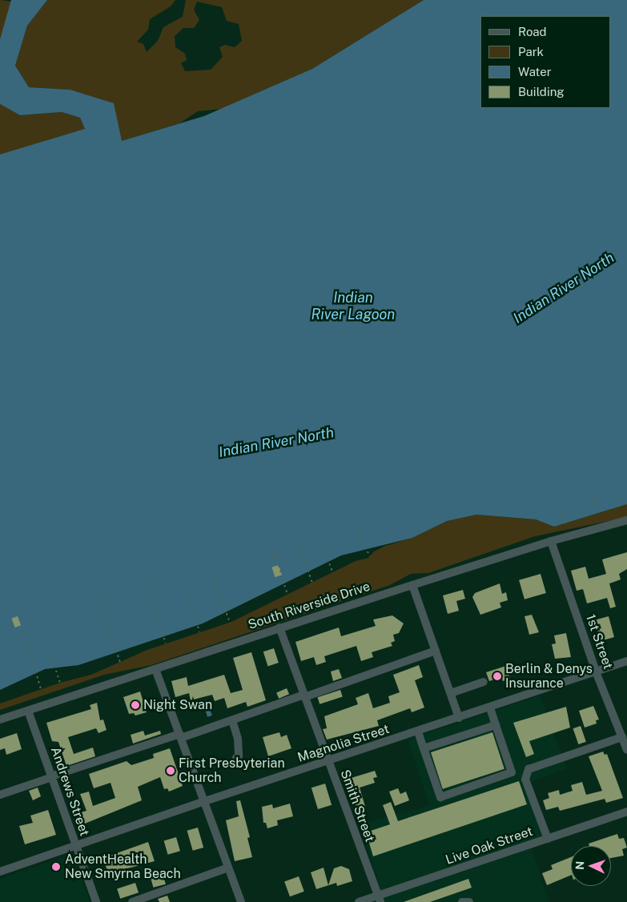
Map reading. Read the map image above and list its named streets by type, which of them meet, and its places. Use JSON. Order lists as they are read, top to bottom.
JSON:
{
  "streets": {
    "street": [
      "South Riverside Drive",
      "1st Street",
      "Magnolia Street",
      "Andrews Street",
      "Smith Street",
      "Live Oak Street"
    ]
  },
  "crossings": [
    ["South Riverside Drive", "1st Street"],
    ["South Riverside Drive", "Andrews Street"],
    ["South Riverside Drive", "Smith Street"],
    ["1st Street", "Magnolia Street"],
    ["Magnolia Street", "Andrews Street"],
    ["Magnolia Street", "Smith Street"],
    ["Smith Street", "Live Oak Street"]
  ],
  "water": ["Indian River North", "Indian River Lagoon"],
  "places": [
    "Berlin & Denys Insurance",
    "Night Swan",
    "First Presbyterian Church",
    "AdventHealth New Smyrna Beach"
  ],
  "legend": [
    "Road",
    "Park",
    "Water",
    "Building"
  ],
  "north": "left"
}
